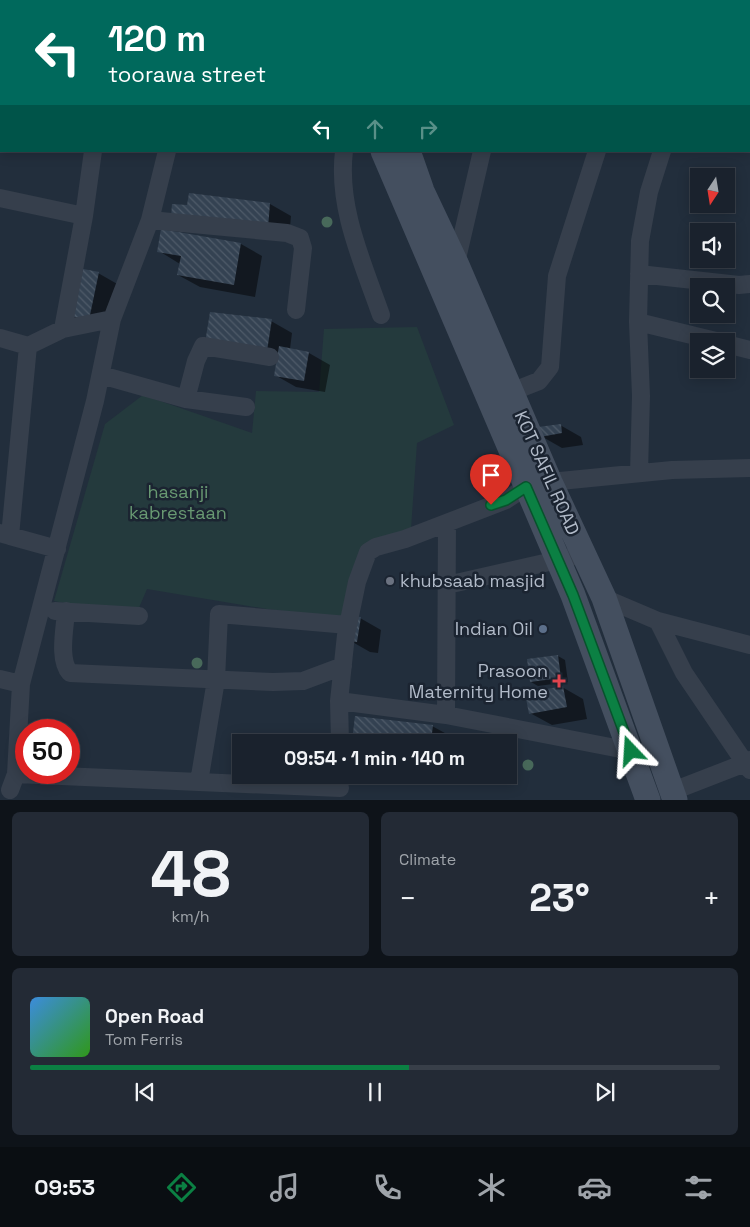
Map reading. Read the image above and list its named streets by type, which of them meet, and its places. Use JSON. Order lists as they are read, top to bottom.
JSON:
{
  "streets": {
    "main road": ["KOT SAFIL ROAD"]
  },
  "parks": ["hasanji kabrestaan"],
  "places": {
    "other": ["khubsaab masjid", "Indian Oil"],
    "health": ["Prasoon Maternity Home"]
  },
  "north": "bottom",
  "page": {
    "turn": ["120 m", "toorawa street"],
    "limit": "50",
    "trip": "09:54 · 1 min · 140 m",
    "tile": [
      ["48", "km/h"],
      "Climate"
    ],
    "heat": ["−", "23°", "+"],
    "song": ["Open Road", "Tom Ferris"],
    "tabs": "09:53"
  }
}
